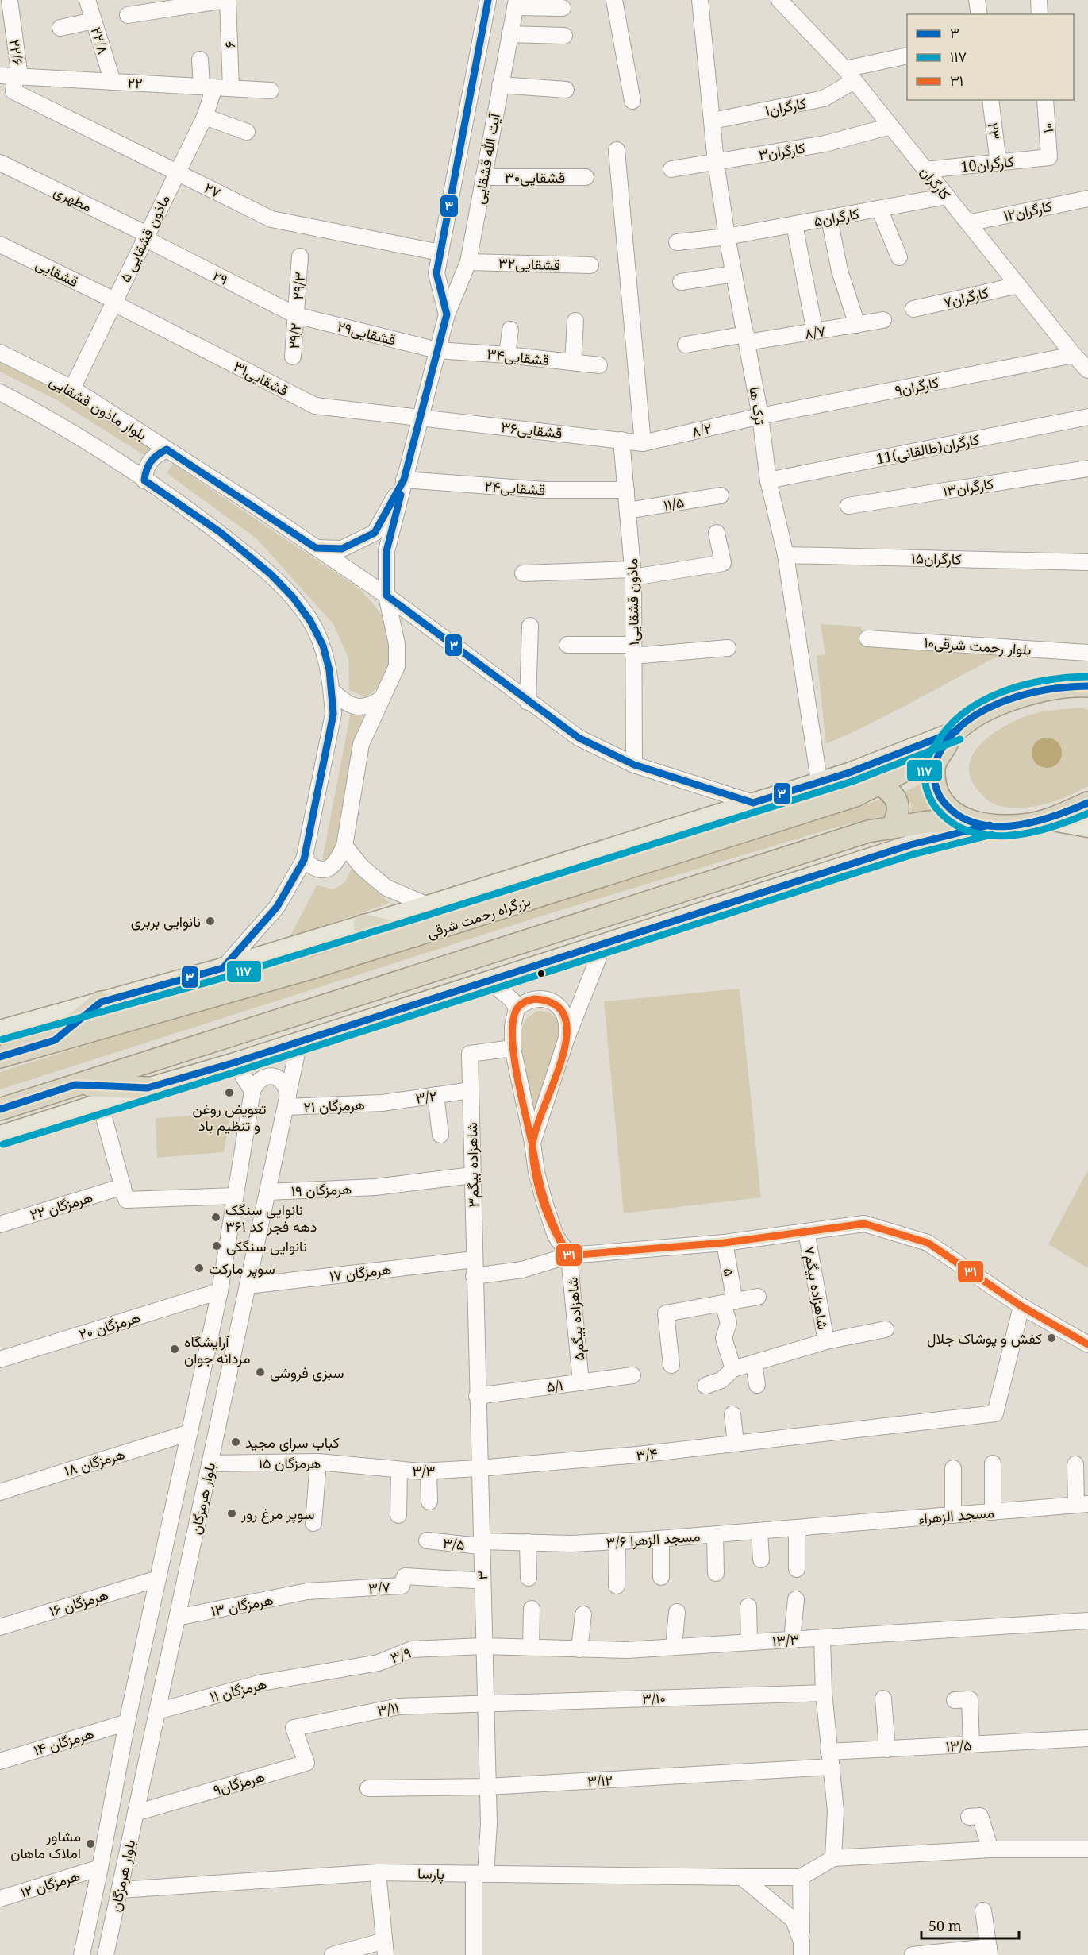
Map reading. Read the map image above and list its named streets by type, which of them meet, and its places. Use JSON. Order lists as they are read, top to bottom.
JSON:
{
  "streets": {
    "highway": ["بزرگراه رحمت شرقی"],
    "street": [
      "۲۲/۸",
      "۶",
      "۲۲/۶",
      "۲۲",
      "۱کارگران",
      "۱۰",
      "۲۳",
      "کارگران۳",
      "آیت الله قشقایی",
      "10کارگران",
      "قشقایی۳۰",
      "کارگران",
      "۲۷",
      "مطهری",
      "۱۲کارگران",
      "کارگران۵",
      "ماذون قشقایی ۵",
      "قشقایی۳۲",
      "قشقایی",
      "۲۹",
      "۲۹/۳",
      "کارگران۷",
      "۸/۷",
      "قشقایی۲۹",
      "۲۹/۲",
      "قشقایی۳۴",
      "۳۱قشقایی",
      "کارگران۹",
      "ترک ها",
      "بلوار ماذون قشقایی",
      "قشقایی۳۶",
      "۸/۲",
      "11کارگران(طالقانی)",
      "کارگران۱۳",
      "قشقایی۲۴",
      "۱۱/۵",
      "۱۵کارگران",
      "ماذون قشقایی۱",
      "۱۰بلوار رحمت شرقی",
      "۳/۲",
      "هرمزگان ۲۱",
      "۳شاهزاده بیگم",
      "هرمزگان ۱۹",
      "هرمزگان ۲۲",
      "هرمزگان ۱۷",
      "۵",
      "شاهزاده بیگم۷",
      "شاهزاده بیگم۵",
      "هرمزگان ۲۰",
      "۵/۱",
      "۳/۴",
      "هرمزگان ۱۸",
      "هرمزگان ۱۵",
      "۳/۳",
      "بلوار هرمزگان",
      "مسجد الزهراء",
      "مسجد الزهرا ۳/۶",
      "۳/۵",
      "۳",
      "۳/۷",
      "هرمزگان ۱۶",
      "هرمزگان ۱۳",
      "۱۳/۳",
      "۳/۹",
      "هرمزگان ۱۱",
      "۳/۱۰",
      "۳/۱۱",
      "هرمزگان ۱۴",
      "۱۳/۵",
      "۳/۱۲",
      "هرمزگان۹",
      "پارسا",
      "هرمزگان ۱۲"
    ]
  },
  "crossings": [
    ["۲۲/۸", "۲۲"],
    ["۶", "۲۲"],
    ["۲۲/۶", "۲۲"],
    ["۲۲/۶", "۲۷"],
    ["۲۲", "۲۷"],
    ["۲۲", "ماذون قشقایی ۵"],
    ["۱کارگران", "کارگران"],
    ["۱کارگران", "ترک ها"],
    ["۱۰", "10کارگران"],
    ["۲۳", "10کارگران"],
    ["کارگران۳", "کارگران"],
    ["کارگران۳", "ترک ها"],
    ["آیت الله قشقایی", "قشقایی۳۰"],
    ["آیت الله قشقایی", "۲۷"],
    ["آیت الله قشقایی", "قشقایی۳۲"],
    ["آیت الله قشقایی", "قشقایی۲۹"],
    ["آیت الله قشقایی", "قشقایی۳۴"],
    ["آیت الله قشقایی", "۳۱قشقایی"],
    ["آیت الله قشقایی", "قشقایی۳۶"],
    ["آیت الله قشقایی", "قشقایی۲۴"],
    ["10کارگران", "کارگران"],
    ["کارگران", "۱۲کارگران"],
    ["کارگران", "کارگران۵"],
    ["کارگران", "کارگران۷"],
    ["کارگران", "کارگران۹"],
    ["۲۷", "ماذون قشقایی ۵"],
    ["مطهری", "ماذون قشقایی ۵"],
    ["مطهری", "۲۹"],
    ["کارگران۵", "ترک ها"],
    ["ماذون قشقایی ۵", "قشقایی"],
    ["ماذون قشقایی ۵", "۲۹"],
    ["ماذون قشقایی ۵", "۳۱قشقایی"],
    ["ماذون قشقایی ۵", "بلوار ماذون قشقایی"],
    ["قشقایی", "۳۱قشقایی"],
    ["۲۹", "۲۹/۳"],
    ["۲۹", "قشقایی۲۹"],
    ["۲۹", "۲۹/۲"],
    ["۲۹/۳", "قشقایی۲۹"],
    ["۲۹/۳", "۲۹/۲"],
    ["۸/۷", "ترک ها"],
    ["قشقایی۲۹", "۲۹/۲"],
    ["قشقایی۲۹", "قشقایی۳۴"],
    ["۳۱قشقایی", "قشقایی۳۶"],
    ["کارگران۹", "ترک ها"],
    ["کارگران۹", "۸/۲"],
    ["ترک ها", "۸/۲"],
    ["ترک ها", "11کارگران(طالقانی)"],
    ["ترک ها", "۱۵کارگران"],
    ["بلوار ماذون قشقایی", "ماذون قشقایی۱"],
    ["قشقایی۳۶", "۸/۲"],
    ["قشقایی۳۶", "ماذون قشقایی۱"],
    ["قشقایی۲۴", "ماذون قشقایی۱"],
    ["۱۱/۵", "ماذون قشقایی۱"],
    ["۳/۲", "هرمزگان ۲۱"],
    ["۳/۲", "۳شاهزاده بیگم"],
    ["هرمزگان ۲۱", "بلوار هرمزگان"],
    ["۳شاهزاده بیگم", "هرمزگان ۱۹"],
    ["۳شاهزاده بیگم", "هرمزگان ۱۷"],
    ["۳شاهزاده بیگم", "۳"],
    ["هرمزگان ۱۹", "بلوار هرمزگان"],
    ["هرمزگان ۲۲", "بلوار هرمزگان"],
    ["هرمزگان ۱۷", "بلوار هرمزگان"],
    ["شاهزاده بیگم۵", "۵/۱"],
    ["هرمزگان ۲۰", "بلوار هرمزگان"],
    ["۵/۱", "۳"],
    ["۳/۴", "۳/۳"],
    ["۳/۴", "۳"],
    ["هرمزگان ۱۸", "بلوار هرمزگان"],
    ["هرمزگان ۱۵", "۳/۳"],
    ["هرمزگان ۱۵", "بلوار هرمزگان"],
    ["۳/۳", "۳"],
    ["بلوار هرمزگان", "هرمزگان ۱۶"],
    ["بلوار هرمزگان", "هرمزگان ۱۳"],
    ["بلوار هرمزگان", "هرمزگان ۱۱"],
    ["بلوار هرمزگان", "هرمزگان ۱۴"],
    ["بلوار هرمزگان", "هرمزگان۹"],
    ["بلوار هرمزگان", "پارسا"],
    ["بلوار هرمزگان", "هرمزگان ۱۲"],
    ["مسجد الزهراء", "مسجد الزهرا ۳/۶"],
    ["مسجد الزهرا ۳/۶", "۳/۵"],
    ["مسجد الزهرا ۳/۶", "۳"],
    ["۳/۵", "۳"],
    ["۳", "۱۳/۳"],
    ["۳", "۳/۹"],
    ["۳", "۳/۱۰"],
    ["۳", "۳/۱۱"],
    ["۳", "۳/۱۲"],
    ["۳", "پارسا"],
    ["۳/۷", "هرمزگان ۱۳"],
    ["۱۳/۳", "۳/۹"],
    ["۳/۹", "هرمزگان ۱۱"],
    ["۳/۱۰", "۳/۱۱"],
    ["۳/۱۱", "هرمزگان۹"],
    ["۱۳/۵", "۳/۱۲"]
  ],
  "places": [
    "نانوایی بربری",
    "تعویض روغن و تنظیم باد",
    "نانوایی سنگک دهه فجر کد ۳۶۱",
    "نانوایی سنگکی",
    "سوپر مارکت",
    "کفش و پوشاک جلال",
    "آرایشگاه مردانه جوان",
    "سبزی فروشی",
    "کباب سرای مجید",
    "سوپر مرغ روز",
    "مشاور املاک ماهان"
  ],
  "lines": ["transit line ۳", "transit line ۱۱۷", "transit line ۳۱"],
  "legend": ["۳", "۱۱۷", "۳۱"],
  "scale_bar": "50 m"
}
